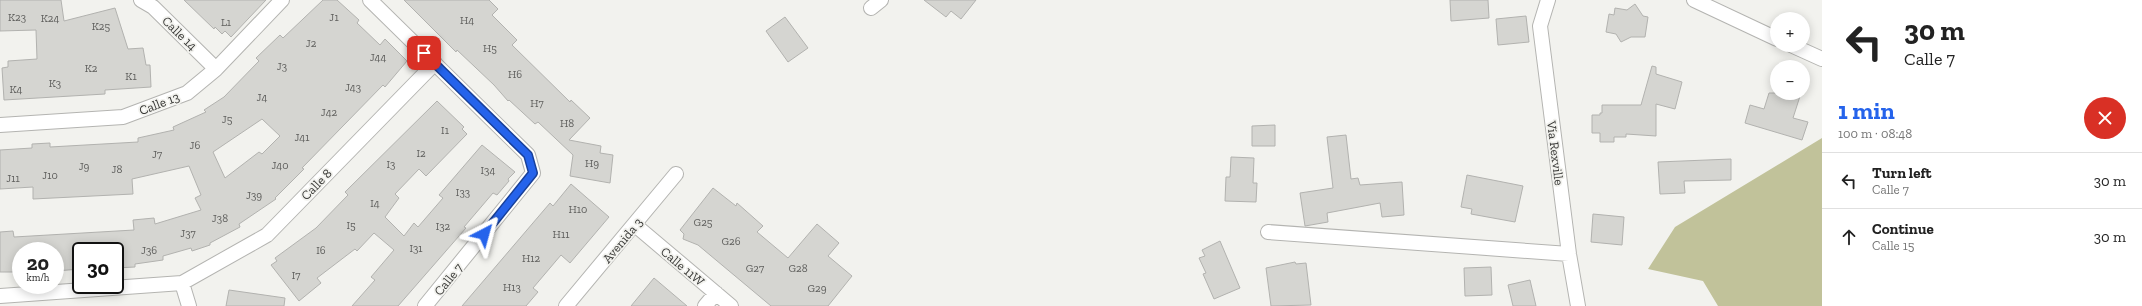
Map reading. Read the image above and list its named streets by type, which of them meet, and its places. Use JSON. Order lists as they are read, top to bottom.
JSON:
{
  "streets": {
    "street": [
      "Calle 14",
      "Calle 13",
      "Vía Rexville",
      "Calle 8",
      "Avenida 3",
      "Calle 11W",
      "Calle 7"
    ]
  },
  "crossings": [
    ["Calle 14", "Calle 13"],
    ["Calle 8", "Calle 7"],
    ["Avenida 3", "Calle 11W"]
  ],
  "house_numbers": [
    "K23",
    "J1",
    "K24",
    "H4",
    "L1",
    "K25",
    "J2",
    "H5",
    "J44",
    "J3",
    "K2",
    "H6",
    "K1",
    "K3",
    "J43",
    "K4",
    "J4",
    "H7",
    "J42",
    "J5",
    "H8",
    "I1",
    "J41",
    "J6",
    "I2",
    "J7",
    "H9",
    "I3",
    "J40",
    "J9",
    "J8",
    "I34",
    "J10",
    "J11",
    "I33",
    "J39",
    "I4",
    "H10",
    "J38",
    "G25",
    "I5",
    "I32",
    "J37",
    "H11",
    "G26",
    "I31",
    "J36",
    "I6",
    "H12",
    "G27",
    "G28",
    "I7",
    "H13",
    "G29"
  ],
  "page": {
    "turn": ["30 m", "Calle 7"],
    "map_buttons": ["+", "−"],
    "heading": ["1 min", "100 m · 08:48"],
    "list": [
      {
        "name": "Turn left",
        "note": "Calle 7",
        "value": "30 m"
      },
      {
        "name": "Continue",
        "note": "Calle 15",
        "value": "30 m"
      }
    ],
    "speed": "20 km/h",
    "limit": "30"
  }
}
